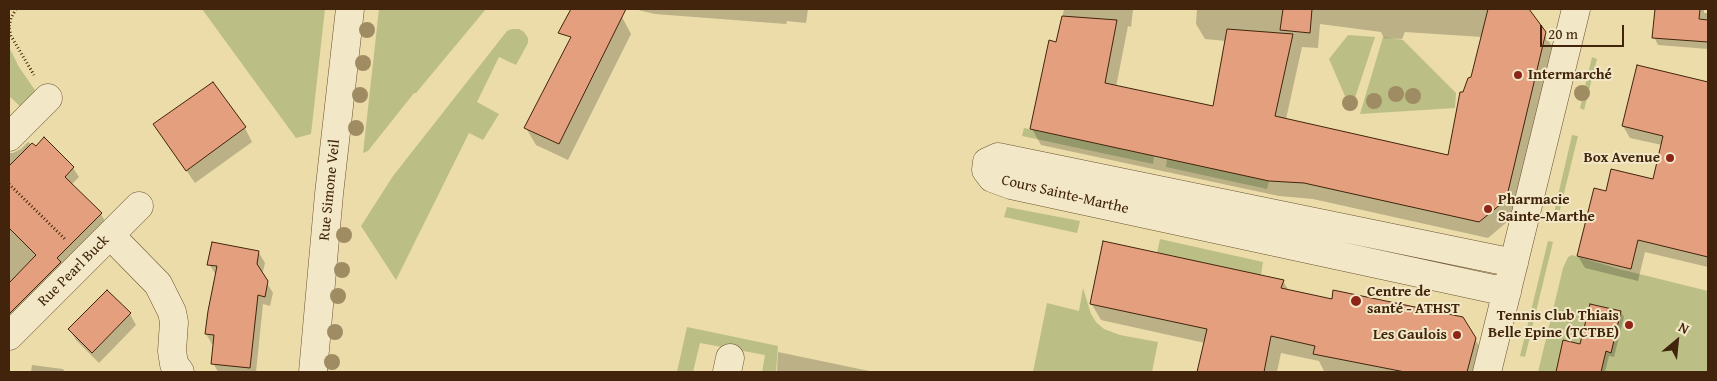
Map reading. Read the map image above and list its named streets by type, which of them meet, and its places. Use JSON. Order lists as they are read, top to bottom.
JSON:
{
  "streets": {
    "street": ["Rue Simone Veil", "Cours Sainte-Marthe", "Rue Pearl Buck"]
  },
  "places": [
    "Intermarché",
    "Box Avenue",
    "Pharmacie Sainte-Marthe",
    "Centre de santé - ATHST",
    "Tennis Club Thiais Belle Epine (TCTBE)",
    "Les Gaulois"
  ],
  "scale_bar": "20 m",
  "north": "top right"
}
